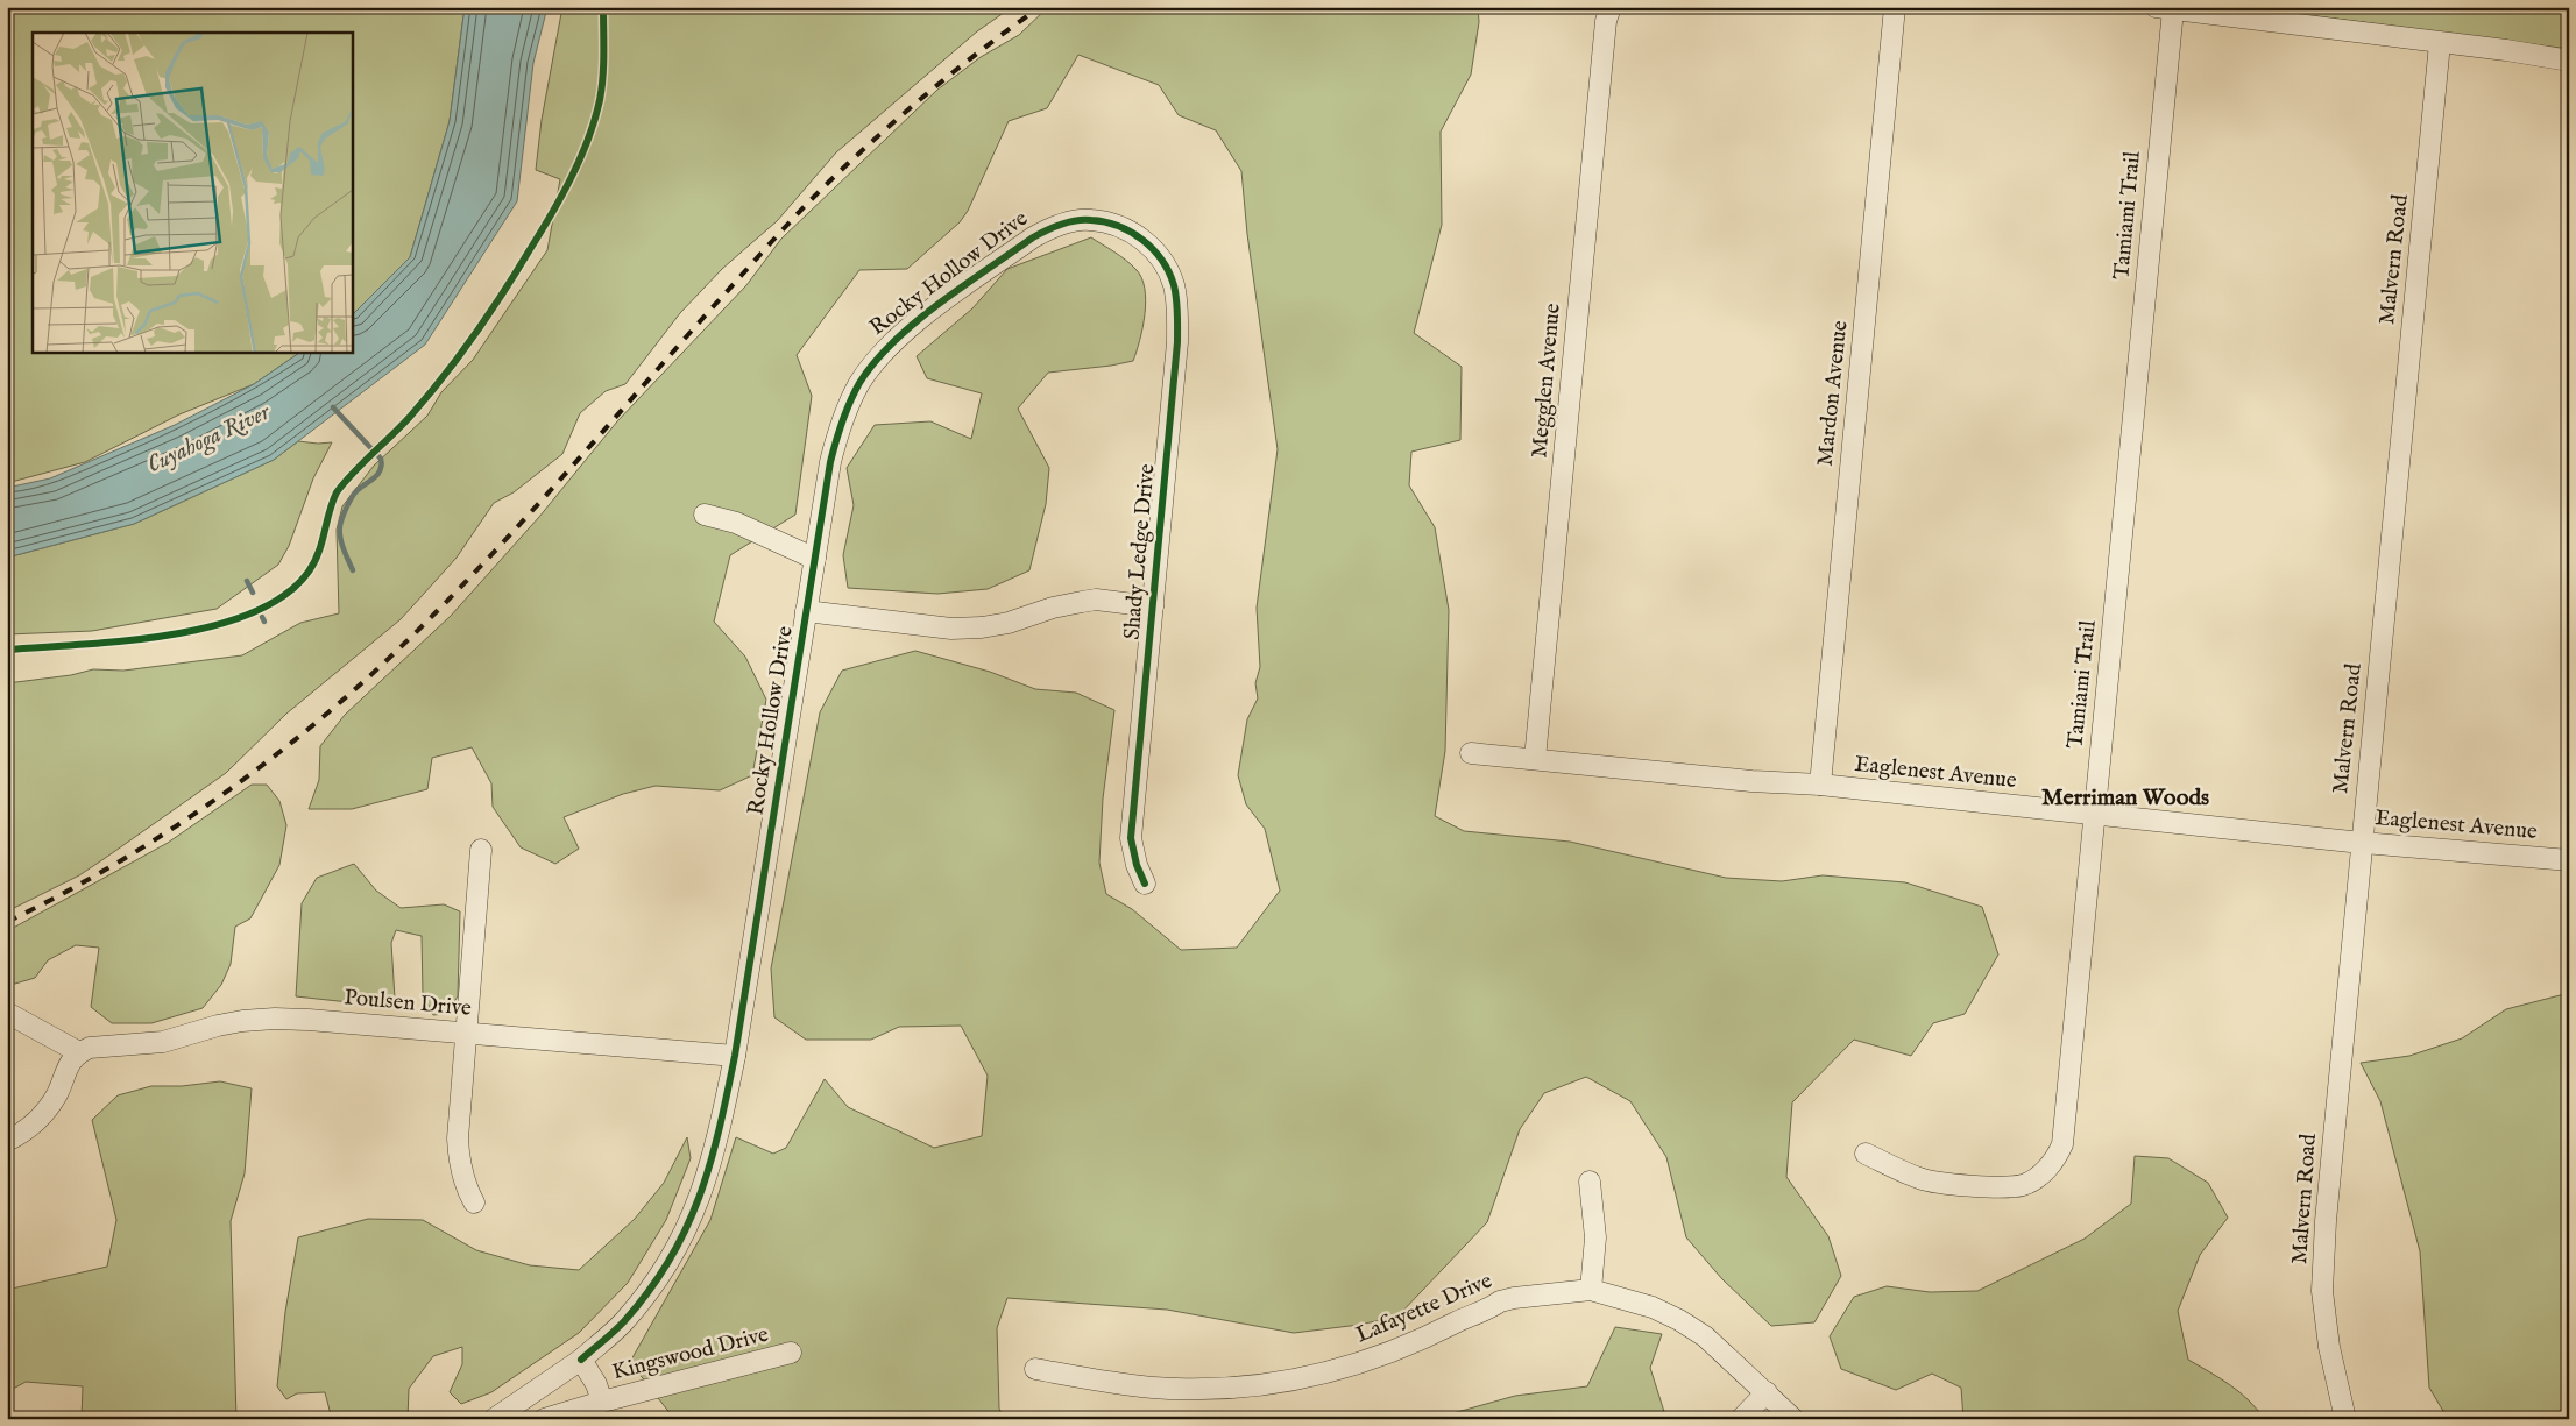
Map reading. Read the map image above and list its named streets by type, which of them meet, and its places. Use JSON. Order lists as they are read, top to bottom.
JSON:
{
  "streets": {
    "street": [
      "Tamiami Trail",
      "Malvern Road",
      "Rocky Hollow Drive",
      "Megglen Avenue",
      "Mardon Avenue",
      "Shady Ledge Drive",
      "Eaglenest Avenue",
      "Poulsen Drive",
      "Lafayette Drive",
      "Kingswood Drive"
    ]
  },
  "crossings": [
    ["Tamiami Trail", "Eaglenest Avenue"],
    ["Malvern Road", "Eaglenest Avenue"],
    ["Rocky Hollow Drive", "Shady Ledge Drive"],
    ["Rocky Hollow Drive", "Poulsen Drive"],
    ["Rocky Hollow Drive", "Kingswood Drive"],
    ["Megglen Avenue", "Eaglenest Avenue"],
    ["Mardon Avenue", "Eaglenest Avenue"]
  ],
  "districts": ["Merriman Woods"],
  "water": ["Cuyahoga River"]
}
